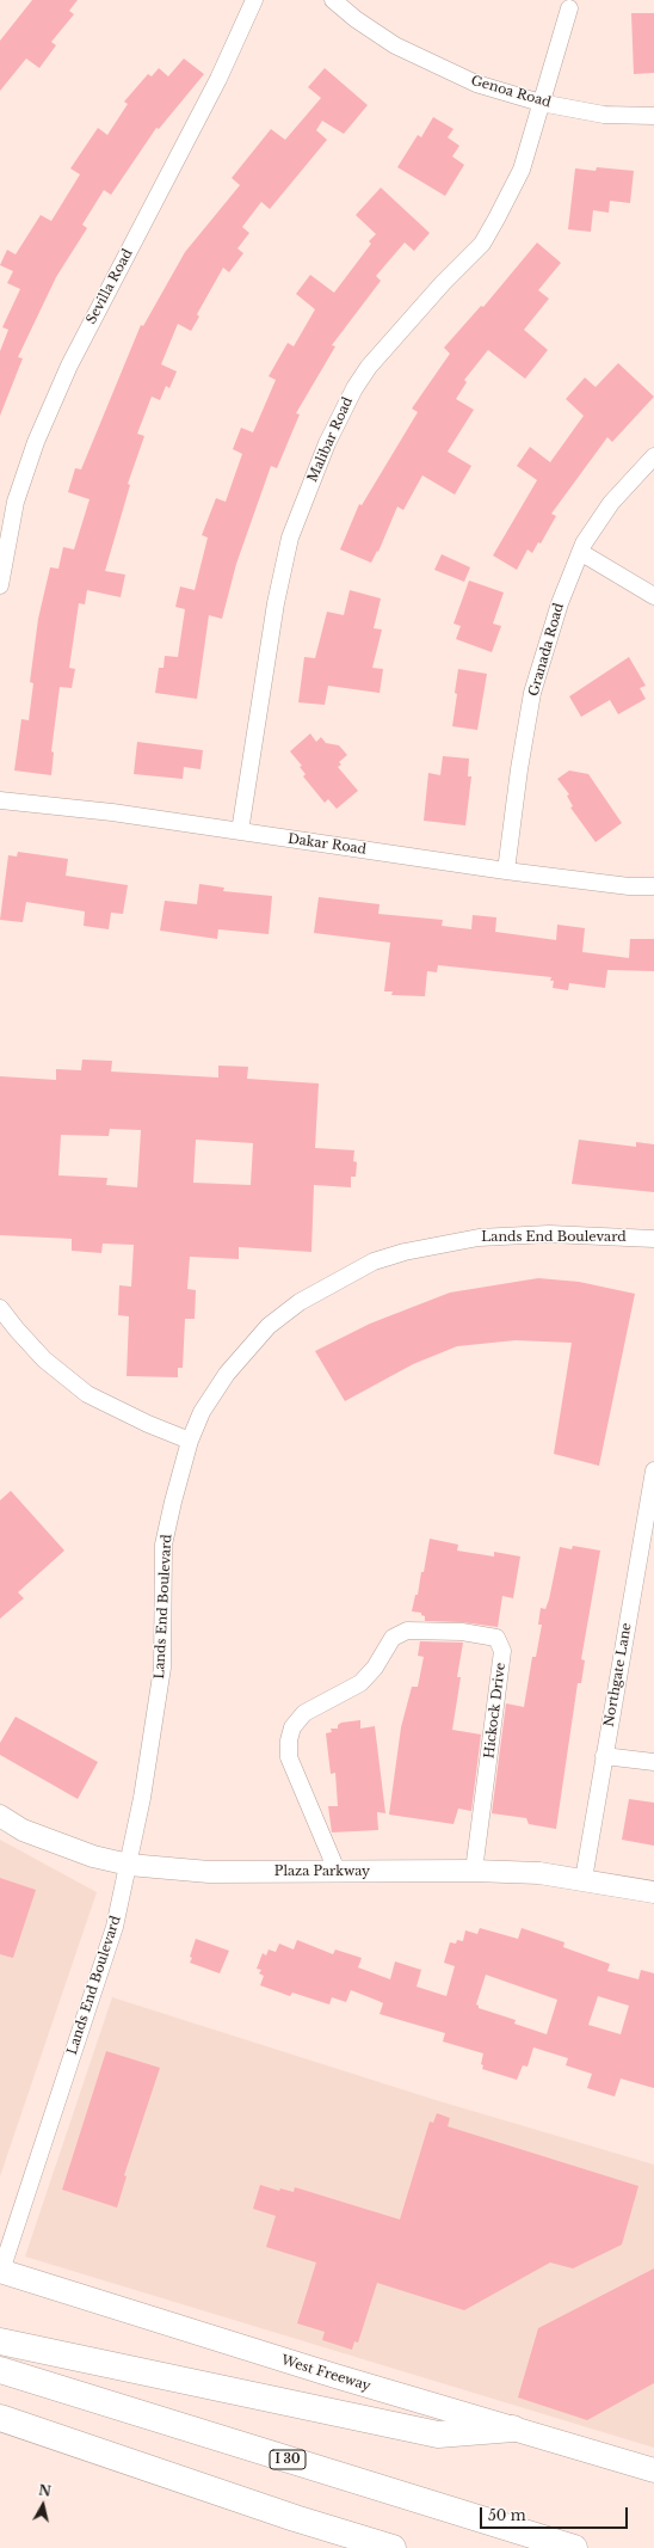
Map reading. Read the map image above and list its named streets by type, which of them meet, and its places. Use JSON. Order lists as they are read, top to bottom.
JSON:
{
  "streets": {
    "highway": ["I 30"],
    "main road": ["West Freeway"],
    "street": [
      "Genoa Road",
      "Sevilla Road",
      "Malibar Road",
      "Granada Road",
      "Dakar Road",
      "Lands End Boulevard",
      "Northgate Lane",
      "Hickock Drive",
      "Plaza Parkway"
    ]
  },
  "crossings": [
    ["Genoa Road", "Malibar Road"],
    ["Malibar Road", "Dakar Road"],
    ["Granada Road", "Dakar Road"],
    ["Lands End Boulevard", "Plaza Parkway"],
    ["Lands End Boulevard", "West Freeway"],
    ["Northgate Lane", "Plaza Parkway"],
    ["Hickock Drive", "Plaza Parkway"]
  ],
  "scale_bar": "50 m",
  "north": "top"
}
